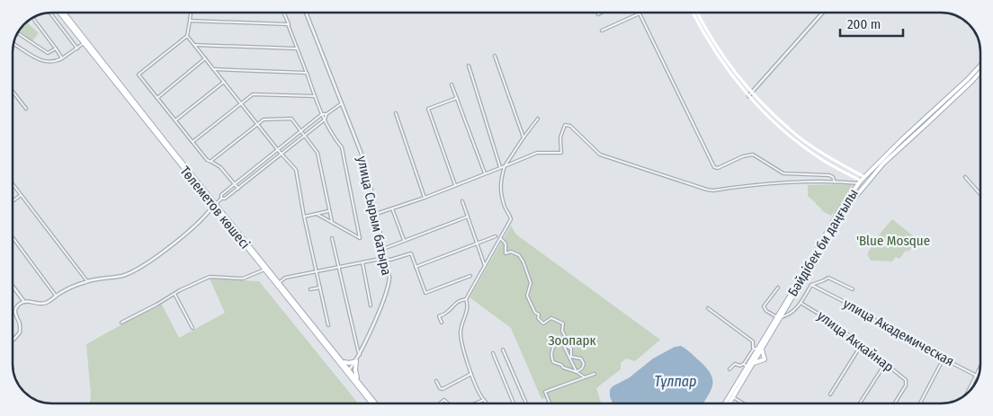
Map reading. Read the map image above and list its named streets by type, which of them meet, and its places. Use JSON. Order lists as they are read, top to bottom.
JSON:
{
  "streets": {
    "main road": ["Төлеметов көшесі", "Бәйдібек би даңғылы"],
    "street": ["улица Сырым батыра", "улица Академическая", "улица Аккайнар"]
  },
  "crossings": [
    ["Төлеметов көшесі", "улица Сырым батыра"]
  ],
  "water": ["Тұлпар"],
  "parks": ["'Blue Mosque", "Зоопарк"],
  "scale_bar": "200 m"
}
